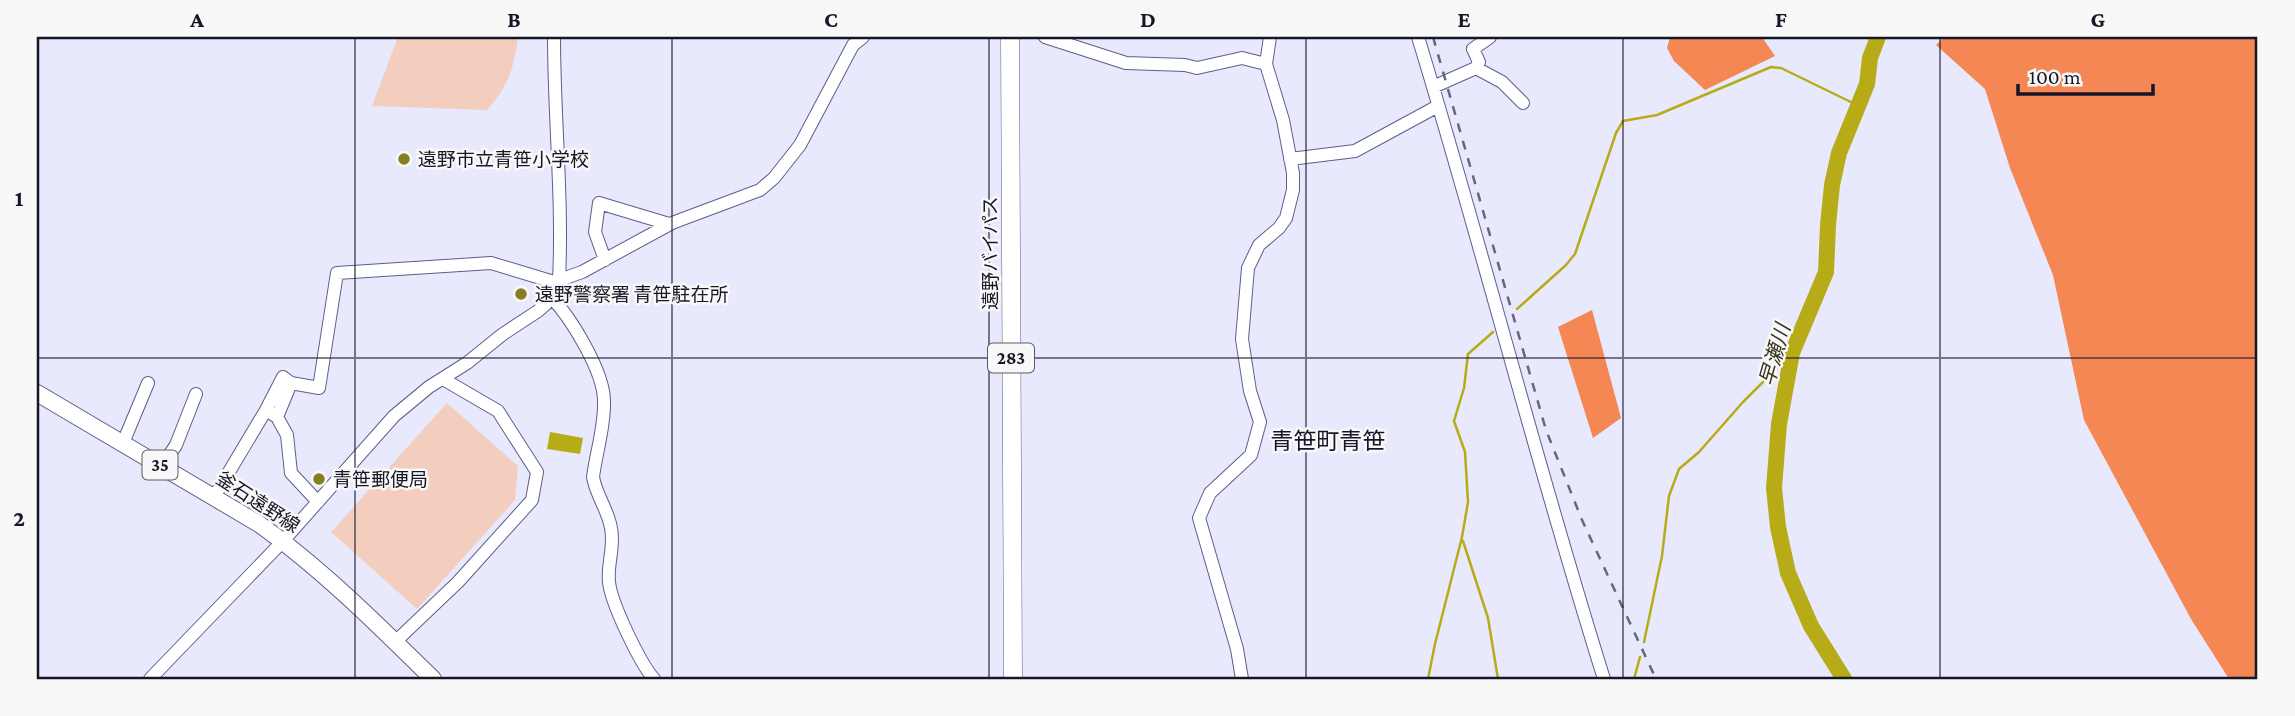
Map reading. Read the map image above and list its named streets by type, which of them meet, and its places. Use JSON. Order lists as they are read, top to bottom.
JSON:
{
  "streets": {
    "highway": ["遠野バイパス", "283"],
    "main road": ["35", "釜石遠野線"]
  },
  "districts": ["青笹町青笹"],
  "water": ["早瀬川"],
  "places": ["遠野市立青笹小学校", "遠野警察署 青笹駐在所", "青笹郵便局"],
  "scale_bar": "100 m",
  "grid": {
    "columns": [
      "A",
      "B",
      "C",
      "D",
      "E",
      "F",
      "G"
    ],
    "rows": ["1", "2"]
  }
}
